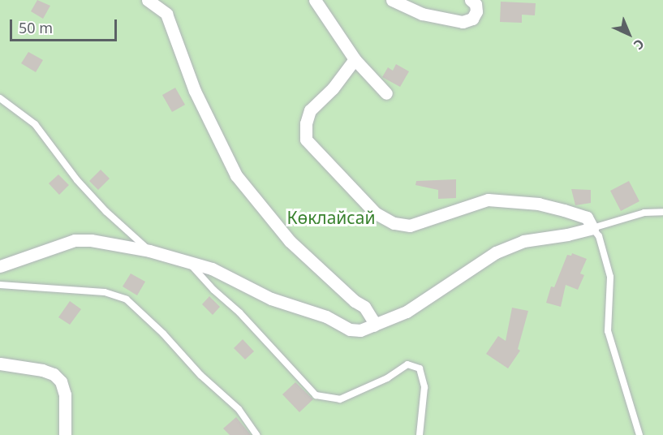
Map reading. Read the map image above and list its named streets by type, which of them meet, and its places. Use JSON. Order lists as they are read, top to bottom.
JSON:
{
  "parks": ["Көклайсай"],
  "scale_bar": "50 m",
  "north": "bottom right"
}
